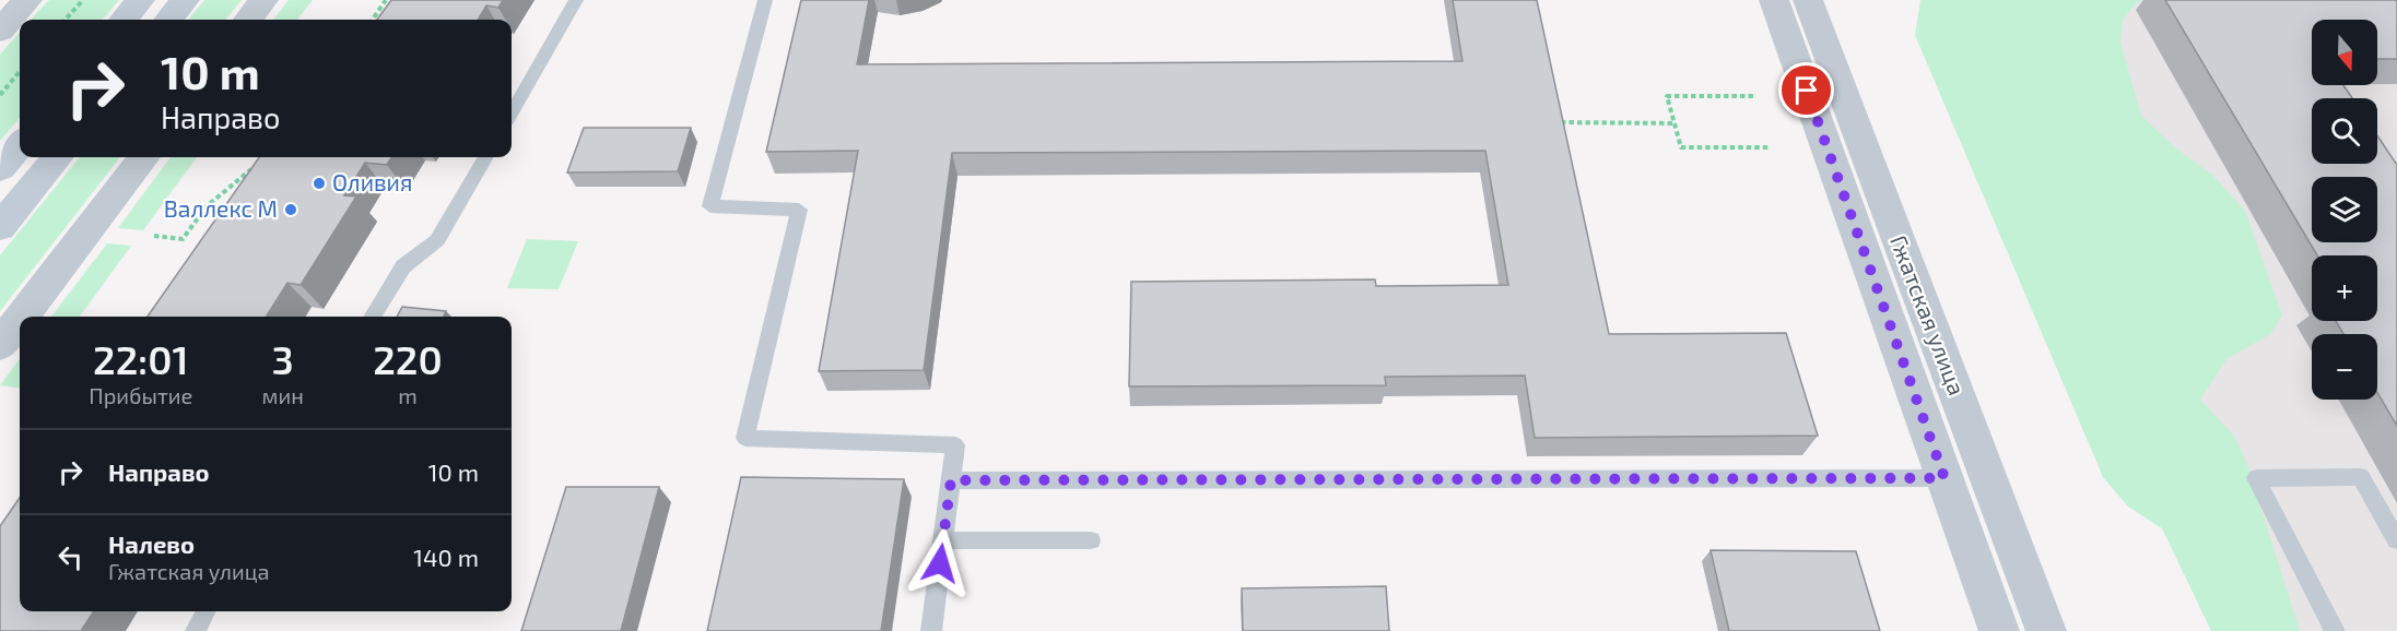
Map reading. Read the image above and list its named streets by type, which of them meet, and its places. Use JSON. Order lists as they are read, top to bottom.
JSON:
{
  "streets": {
    "street": ["Гжатская улица"]
  },
  "places": ["Оливия", "Валлекс М"],
  "north": "bottom",
  "page": {
    "map_buttons": ["+", "−"],
    "turn": ["10 m", "Направо"],
    "eta": [
      "22:01",
      "Прибытие",
      "3",
      "мин",
      "220",
      "m"
    ],
    "list": [
      {
        "name": "Направо",
        "value": "10 m"
      },
      {
        "name": "Налево",
        "note": "Гжатская улица",
        "value": "140 m"
      }
    ]
  }
}
